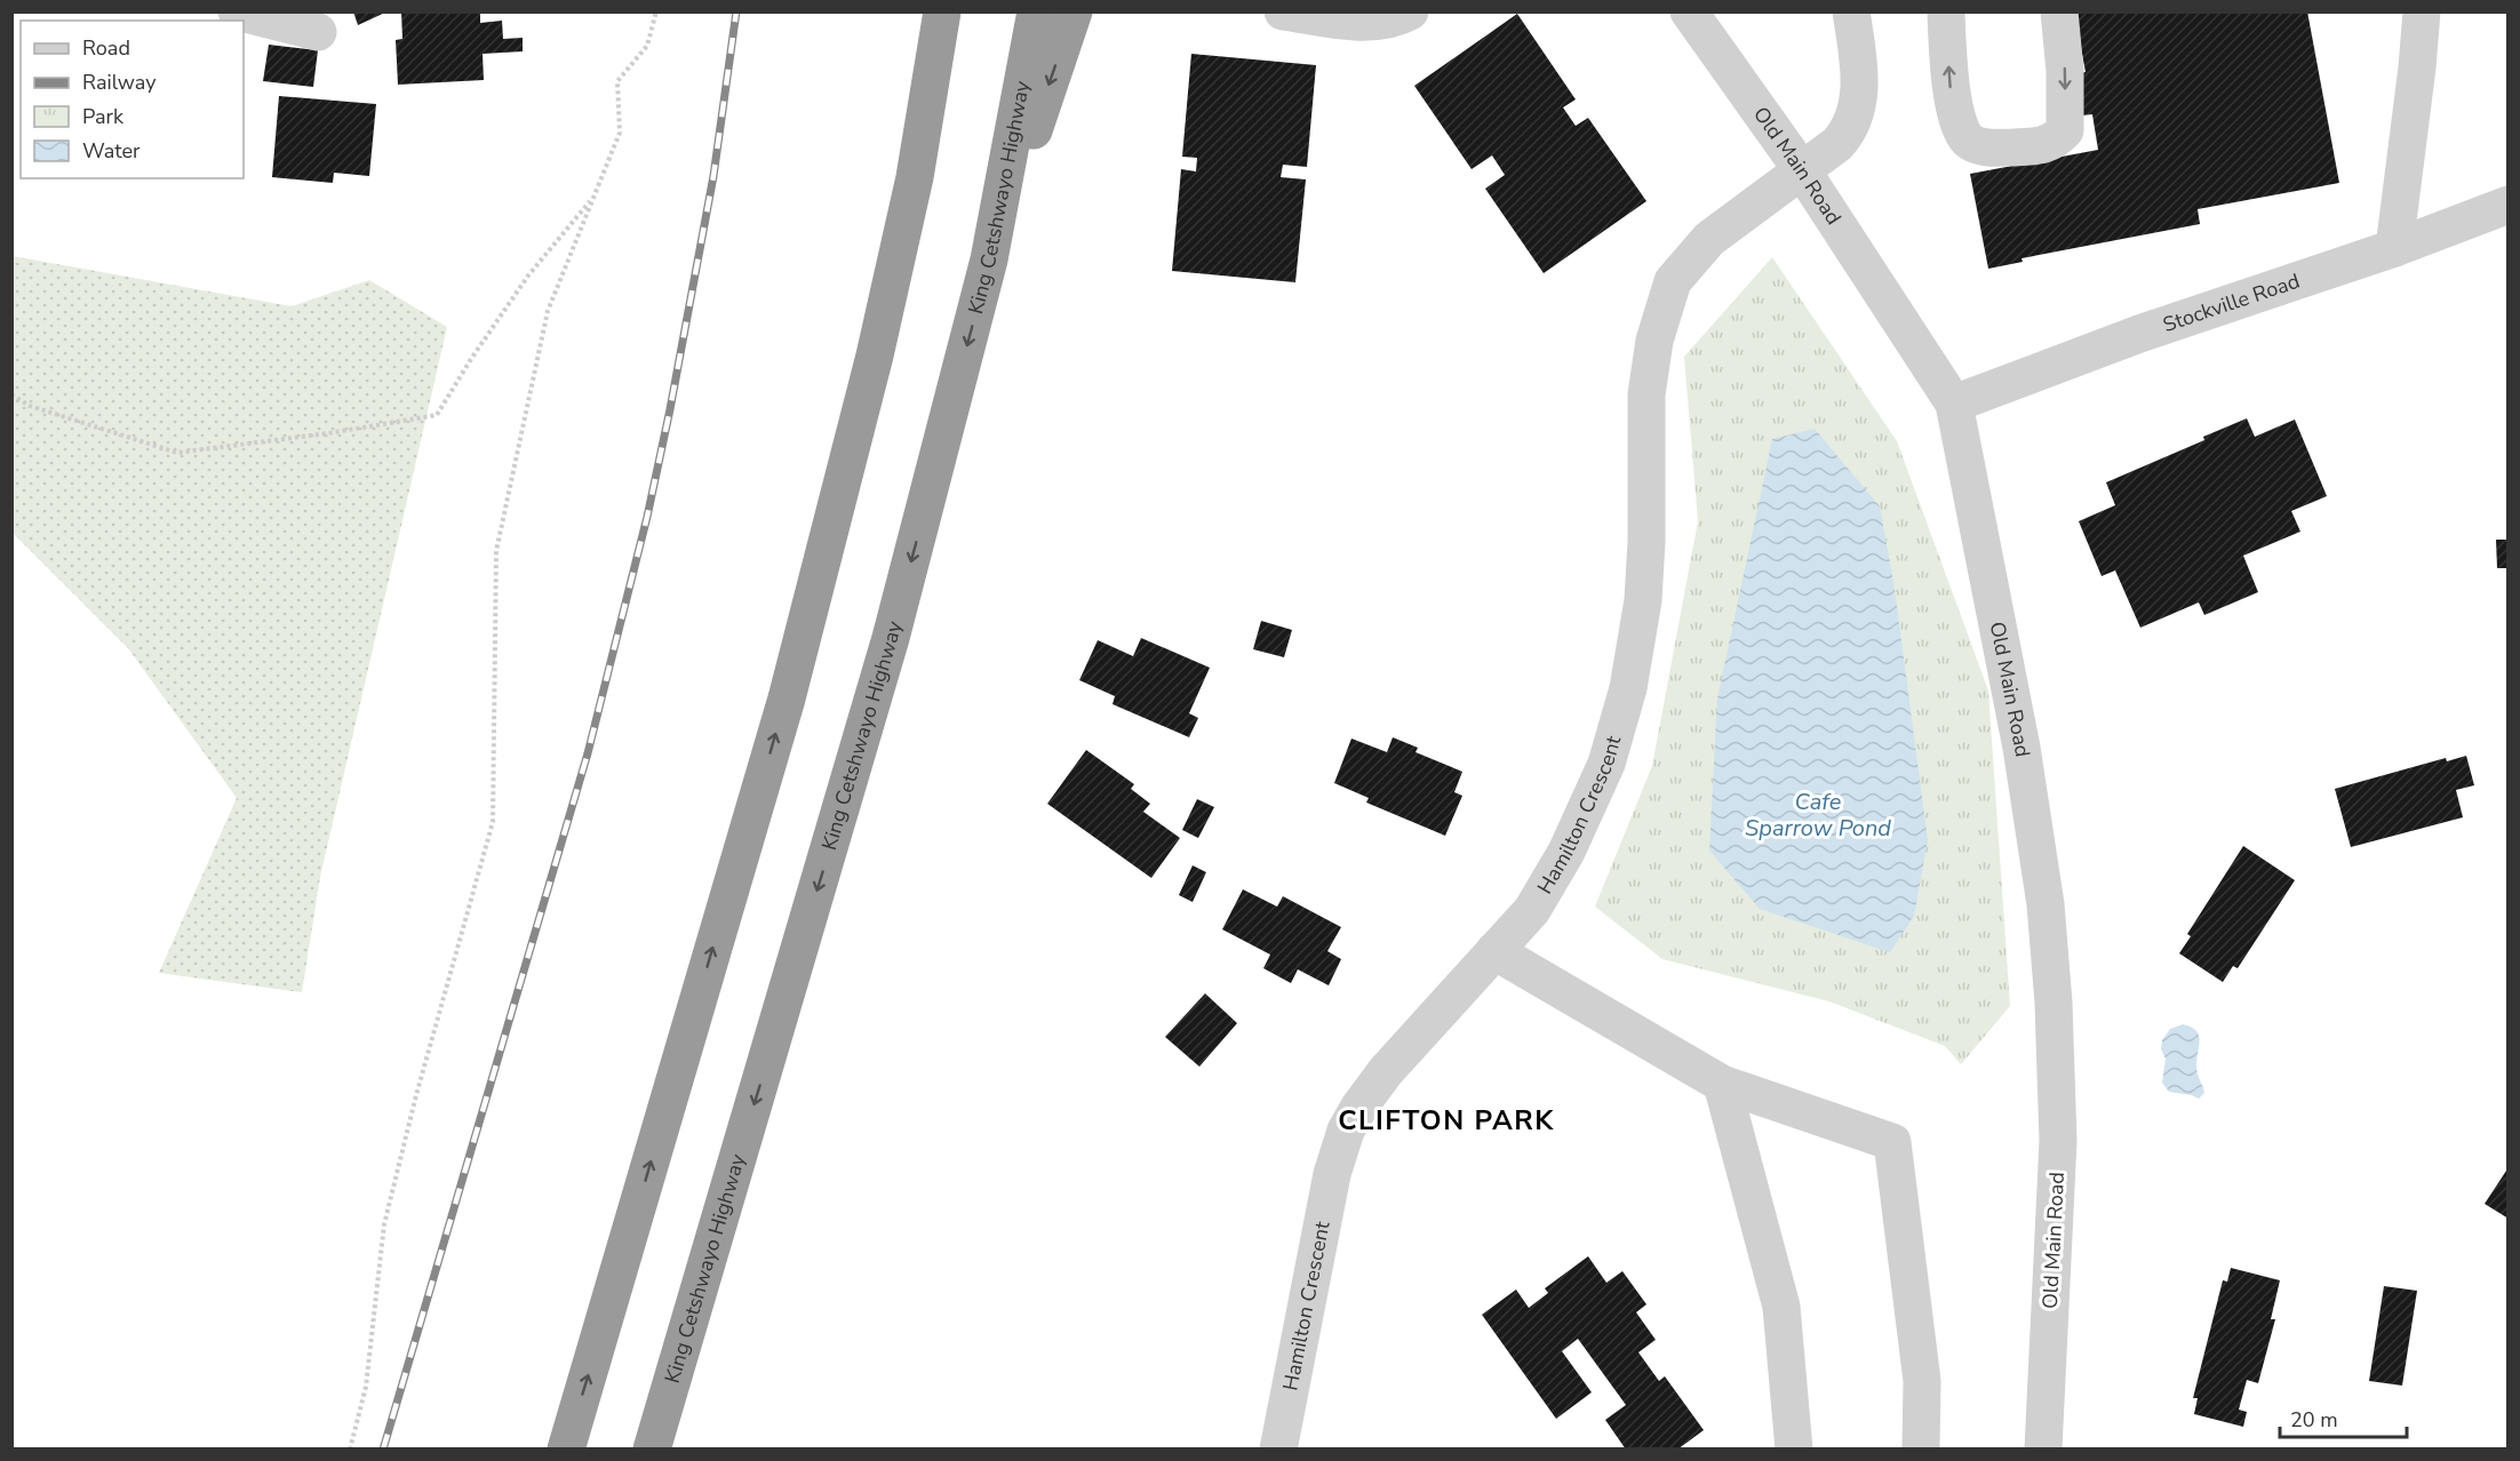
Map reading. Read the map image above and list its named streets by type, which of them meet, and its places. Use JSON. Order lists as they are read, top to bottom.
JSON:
{
  "streets": {
    "highway": ["King Cetshwayo Highway"],
    "street": ["Old Main Road", "Stockville Road", "Hamilton Crescent"]
  },
  "crossings": [
    ["Old Main Road", "Stockville Road"],
    ["Old Main Road", "Hamilton Crescent"]
  ],
  "districts": ["CLIFTON PARK"],
  "water": ["Cafe Sparrow Pond"],
  "legend": [
    "Road",
    "Railway",
    "Park",
    "Water"
  ],
  "scale_bar": "20 m"
}
